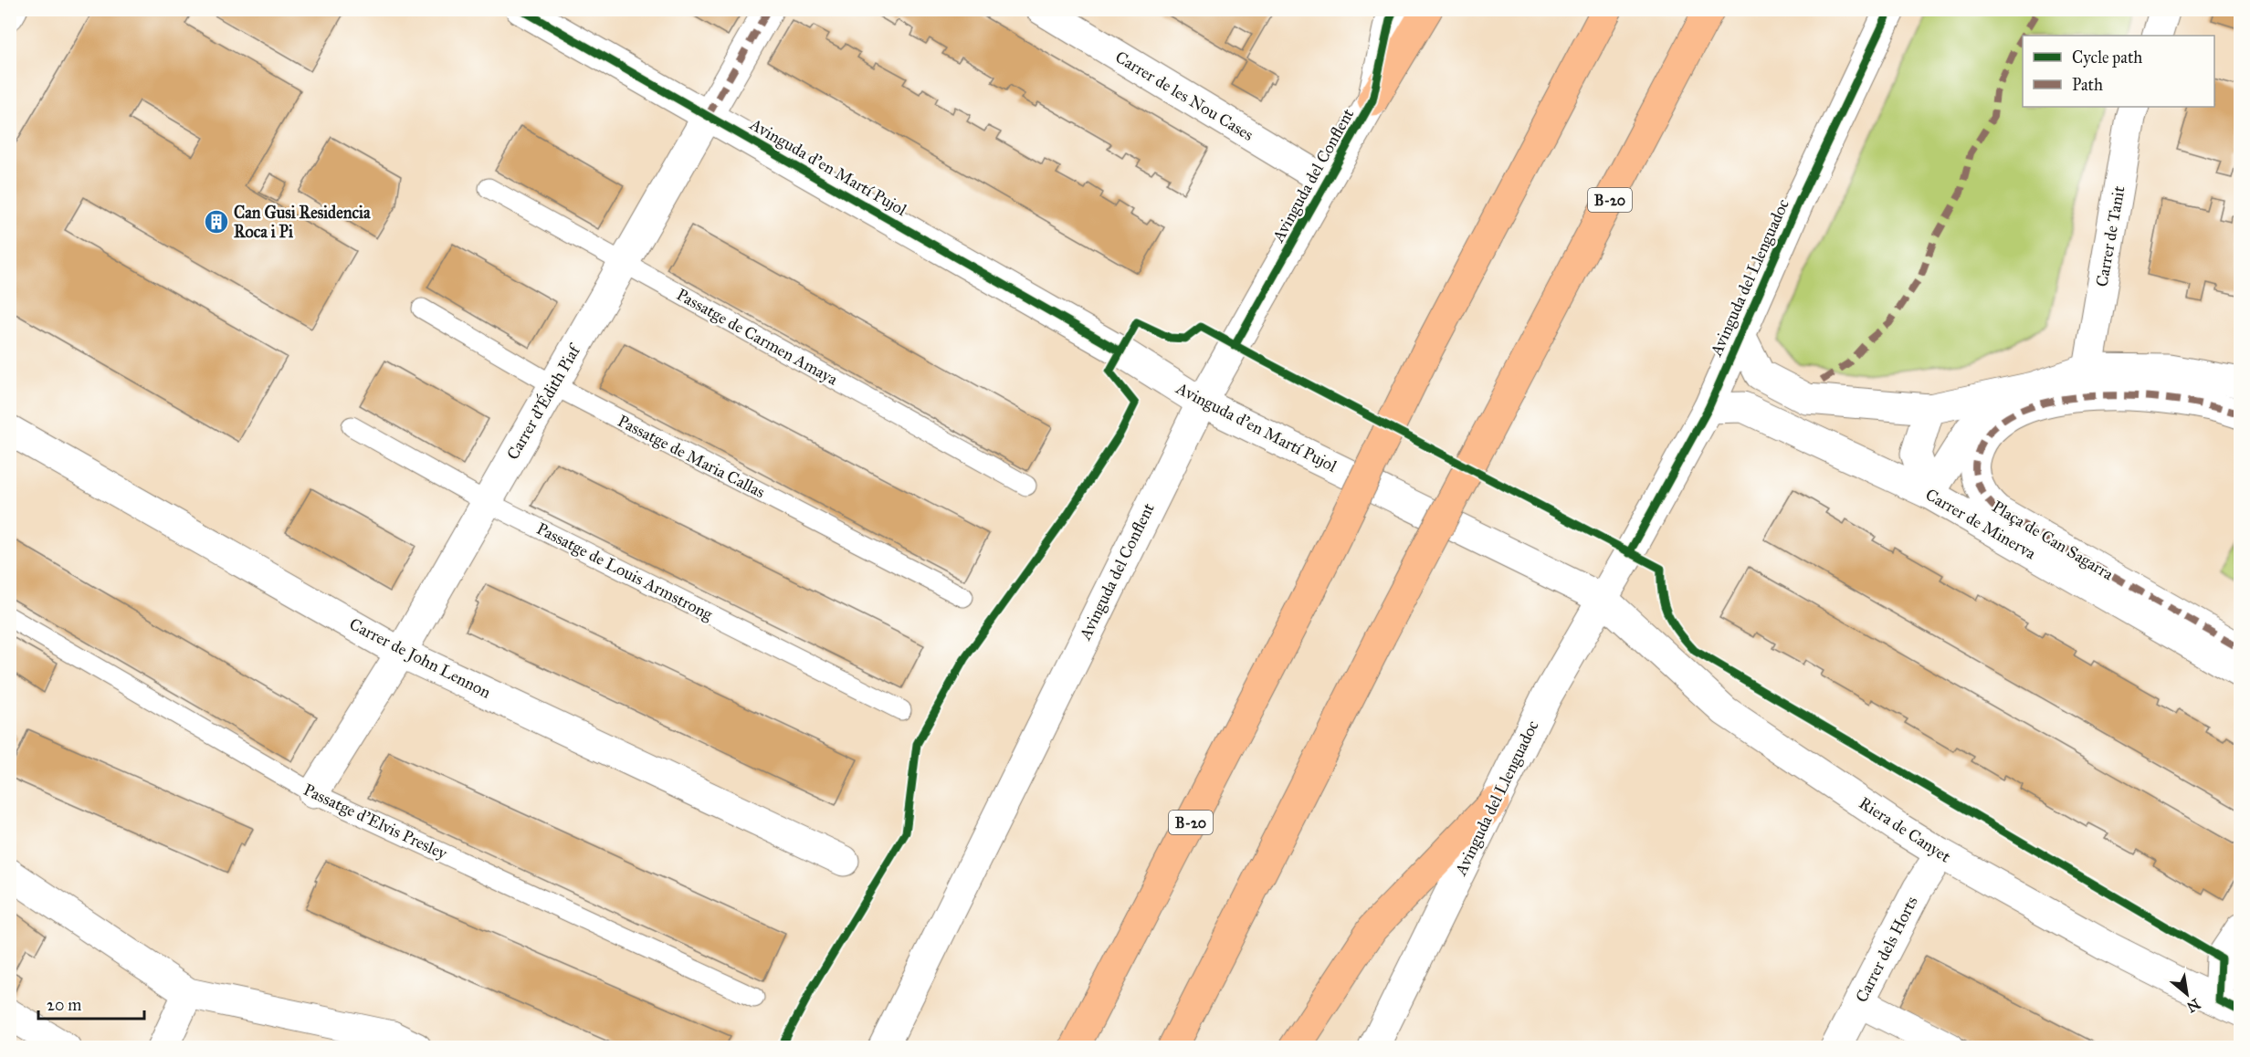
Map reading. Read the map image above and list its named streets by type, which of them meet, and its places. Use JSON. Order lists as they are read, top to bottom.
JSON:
{
  "streets": {
    "highway": ["B-20"],
    "street": [
      "Carrer de les Nou Cases",
      "Avinguda d'en Martí Pujol",
      "Avinguda del Conflent",
      "Carrer de Tanit",
      "Avinguda del Llenguadoc",
      "Carrer d'Édith Piaf",
      "Carrer de Minerva",
      "Plaça de Can Sagarra",
      "Carrer de John Lennon",
      "Riera de Canyet",
      "Carrer dels Horts"
    ],
    "lane": [
      "Passatge de Carmen Amaya",
      "Passatge de Maria Callas",
      "Passatge de Louis Armstrong",
      "Passatge d'Elvis Presley"
    ]
  },
  "crossings": [
    ["Carrer de les Nou Cases", "Avinguda del Conflent"],
    ["Avinguda d'en Martí Pujol", "Avinguda del Conflent"],
    ["Avinguda d'en Martí Pujol", "Avinguda del Llenguadoc"],
    ["Avinguda d'en Martí Pujol", "Carrer d'Édith Piaf"],
    ["Avinguda d'en Martí Pujol", "Riera de Canyet"],
    ["Avinguda del Llenguadoc", "Carrer de Minerva"],
    ["Avinguda del Llenguadoc", "Riera de Canyet"],
    ["Passatge de Carmen Amaya", "Carrer d'Édith Piaf"],
    ["Carrer d'Édith Piaf", "Passatge de Maria Callas"],
    ["Carrer d'Édith Piaf", "Passatge de Louis Armstrong"],
    ["Carrer d'Édith Piaf", "Carrer de John Lennon"],
    ["Carrer d'Édith Piaf", "Passatge d'Elvis Presley"],
    ["Riera de Canyet", "Carrer dels Horts"]
  ],
  "places": {
    "building": ["Can Gusi Residencia Roca i Pi"]
  },
  "legend": ["Cycle path", "Path"],
  "scale_bar": "20 m",
  "north": "bottom right"
}
